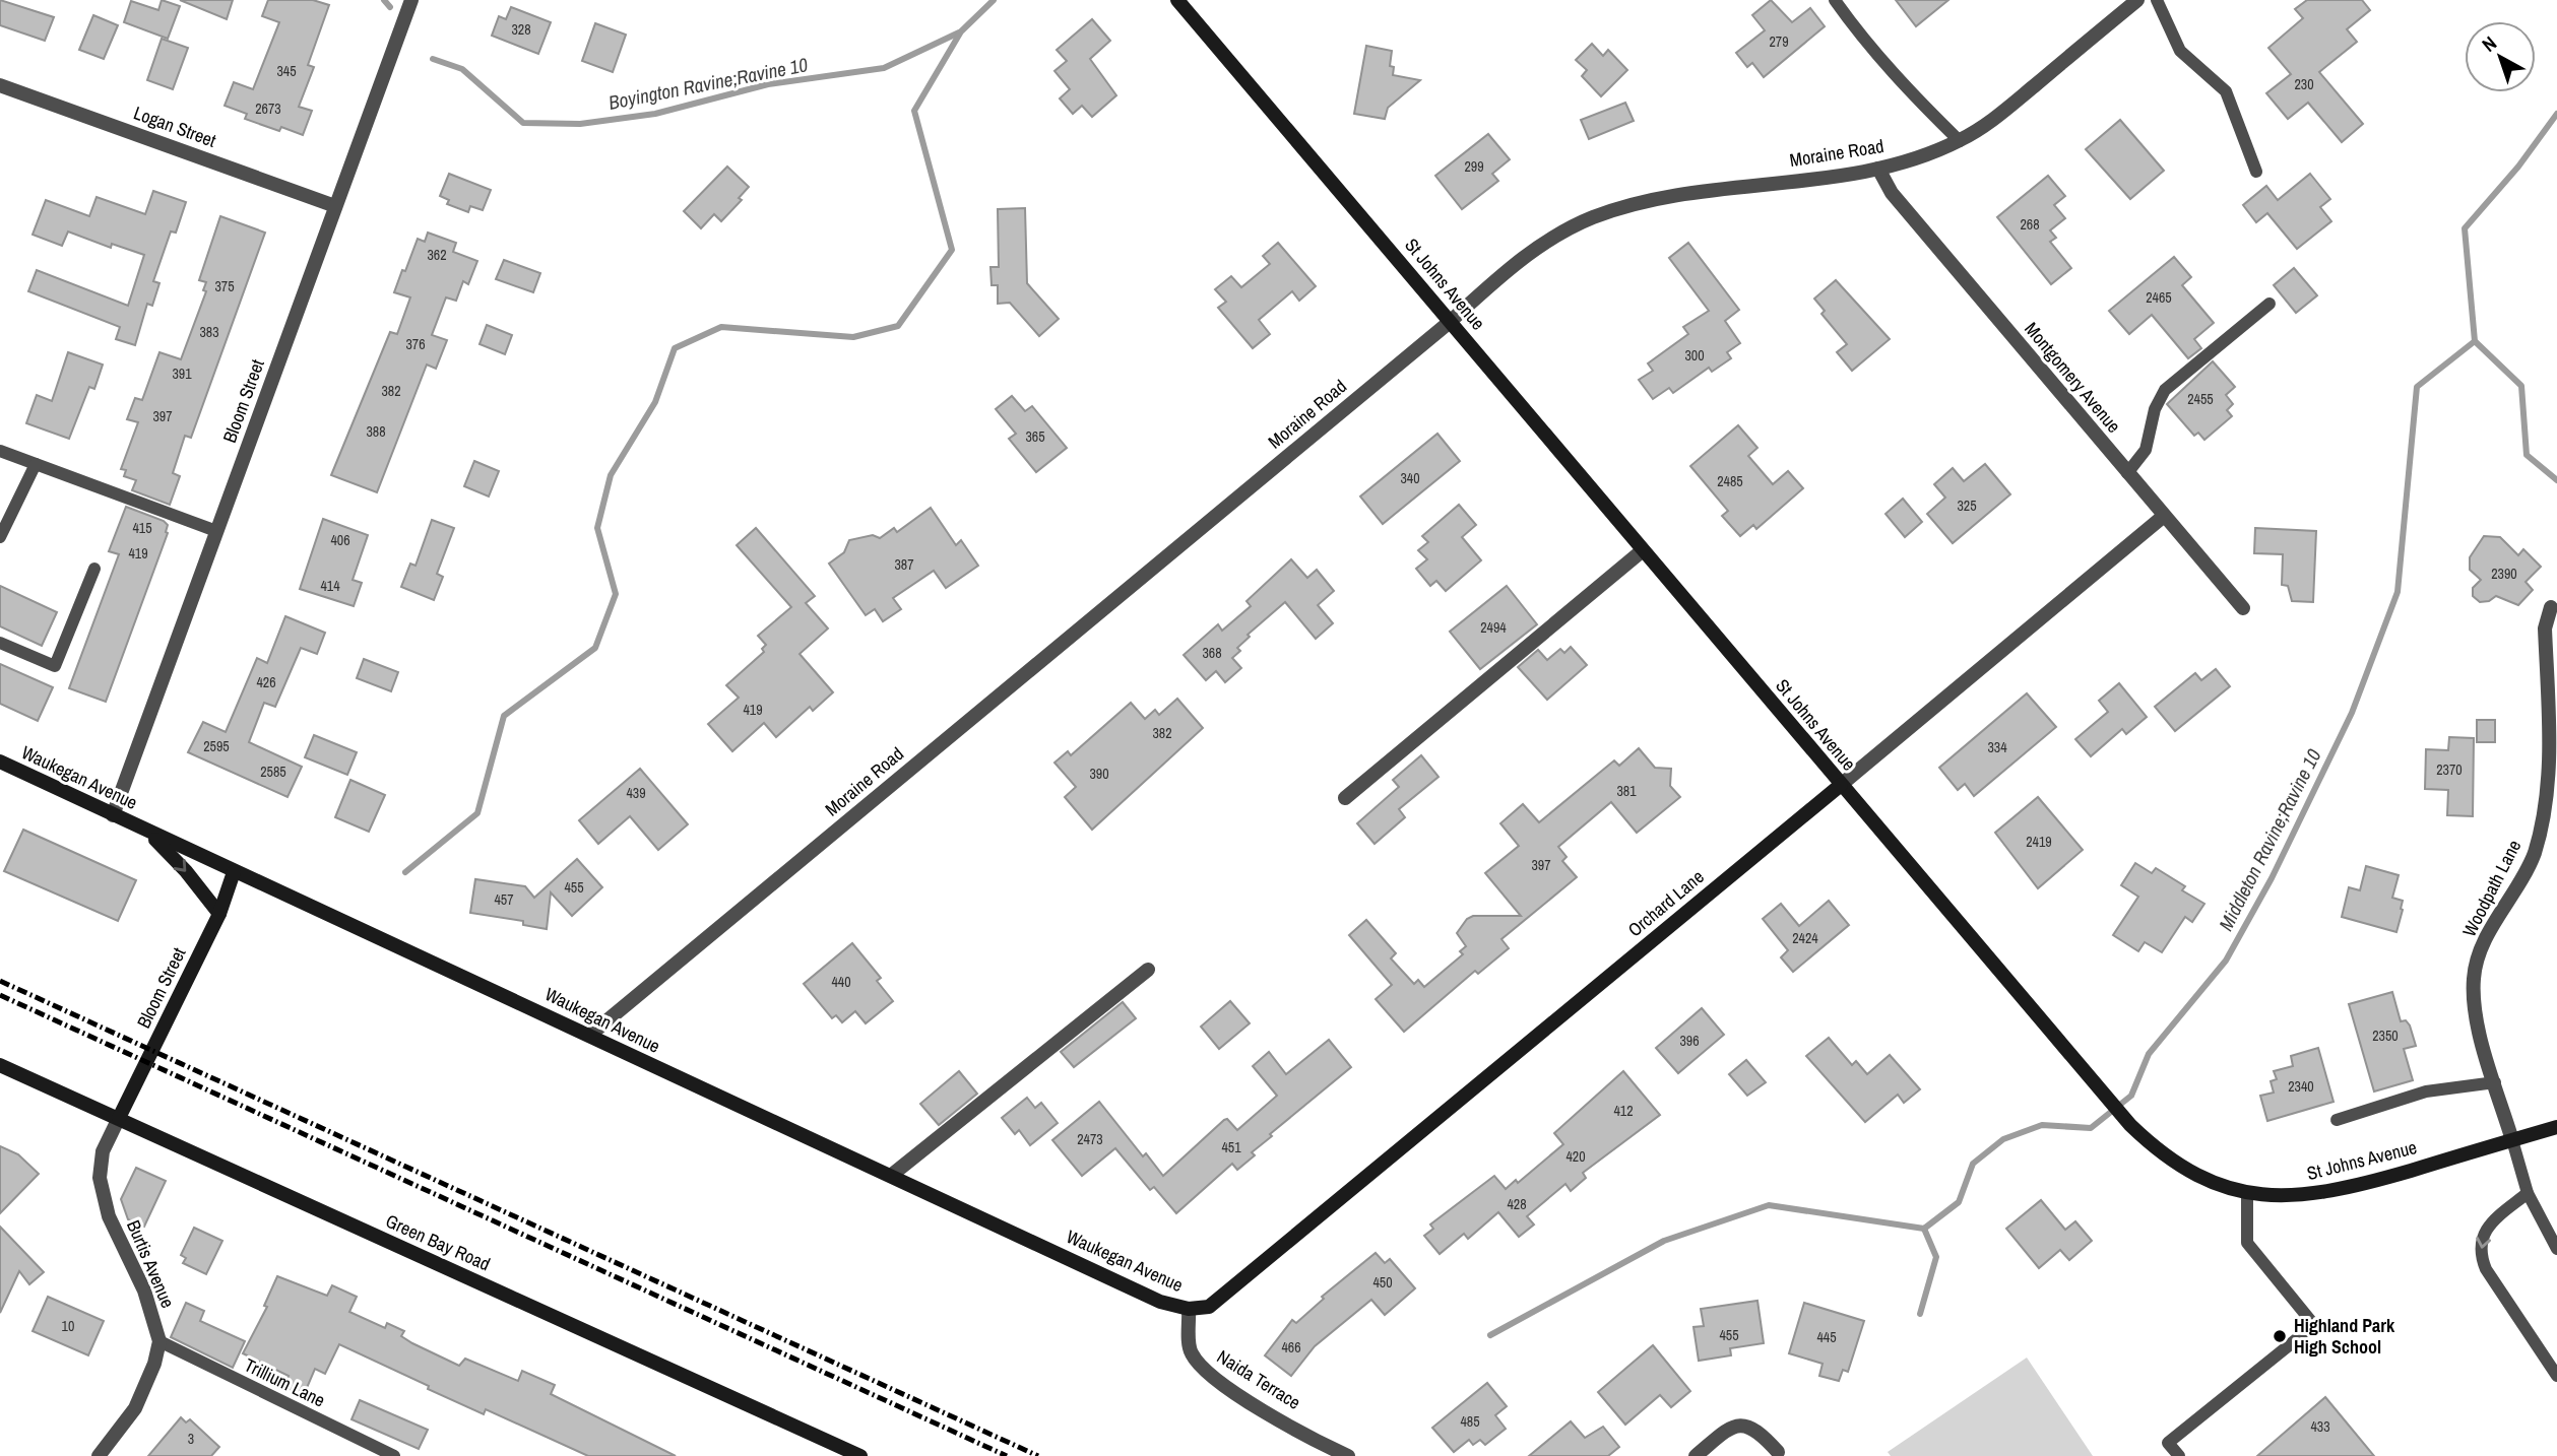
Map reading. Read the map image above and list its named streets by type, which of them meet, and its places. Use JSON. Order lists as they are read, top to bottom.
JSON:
{
  "streets": {
    "street": [
      "Logan Street",
      "Moraine Road",
      "St Johns Avenue",
      "Montgomery Avenue",
      "Bloom Street",
      "Waukegan Avenue",
      "Woodpath Lane",
      "Orchard Lane",
      "Green Bay Road",
      "Burtis Avenue",
      "Naida Terrace"
    ],
    "lane": ["Trillium Lane"]
  },
  "crossings": [
    ["Logan Street", "Bloom Street"],
    ["Moraine Road", "St Johns Avenue"],
    ["Moraine Road", "Montgomery Avenue"],
    ["Moraine Road", "Waukegan Avenue"],
    ["St Johns Avenue", "Woodpath Lane"],
    ["St Johns Avenue", "Orchard Lane"],
    ["Montgomery Avenue", "Orchard Lane"],
    ["Bloom Street", "Waukegan Avenue"],
    ["Bloom Street", "Green Bay Road"],
    ["Bloom Street", "Burtis Avenue"],
    ["Waukegan Avenue", "Orchard Lane"],
    ["Waukegan Avenue", "Naida Terrace"],
    ["Orchard Lane", "Naida Terrace"],
    ["Green Bay Road", "Burtis Avenue"],
    ["Burtis Avenue", "Trillium Lane"]
  ],
  "water": ["Boyington Ravine;Ravine 10", "Middleton Ravine;Ravine 10"],
  "places": ["Highland Park High School"],
  "house_numbers": [
    "328",
    "279",
    "345",
    "230",
    "2673",
    "299",
    "268",
    "362",
    "375",
    "2465",
    "383",
    "376",
    "300",
    "391",
    "382",
    "2455",
    "397",
    "388",
    "365",
    "340",
    "2485",
    "325",
    "415",
    "406",
    "419",
    "387",
    "2390",
    "414",
    "2494",
    "368",
    "426",
    "419",
    "382",
    "2595",
    "334",
    "2370",
    "2585",
    "390",
    "381",
    "439",
    "2419",
    "397",
    "455",
    "457",
    "2424",
    "440",
    "2350",
    "396",
    "2340",
    "412",
    "2473",
    "451",
    "420",
    "428",
    "450",
    "10",
    "455",
    "445",
    "466",
    "485",
    "433",
    "3"
  ],
  "north": "top left"
}
